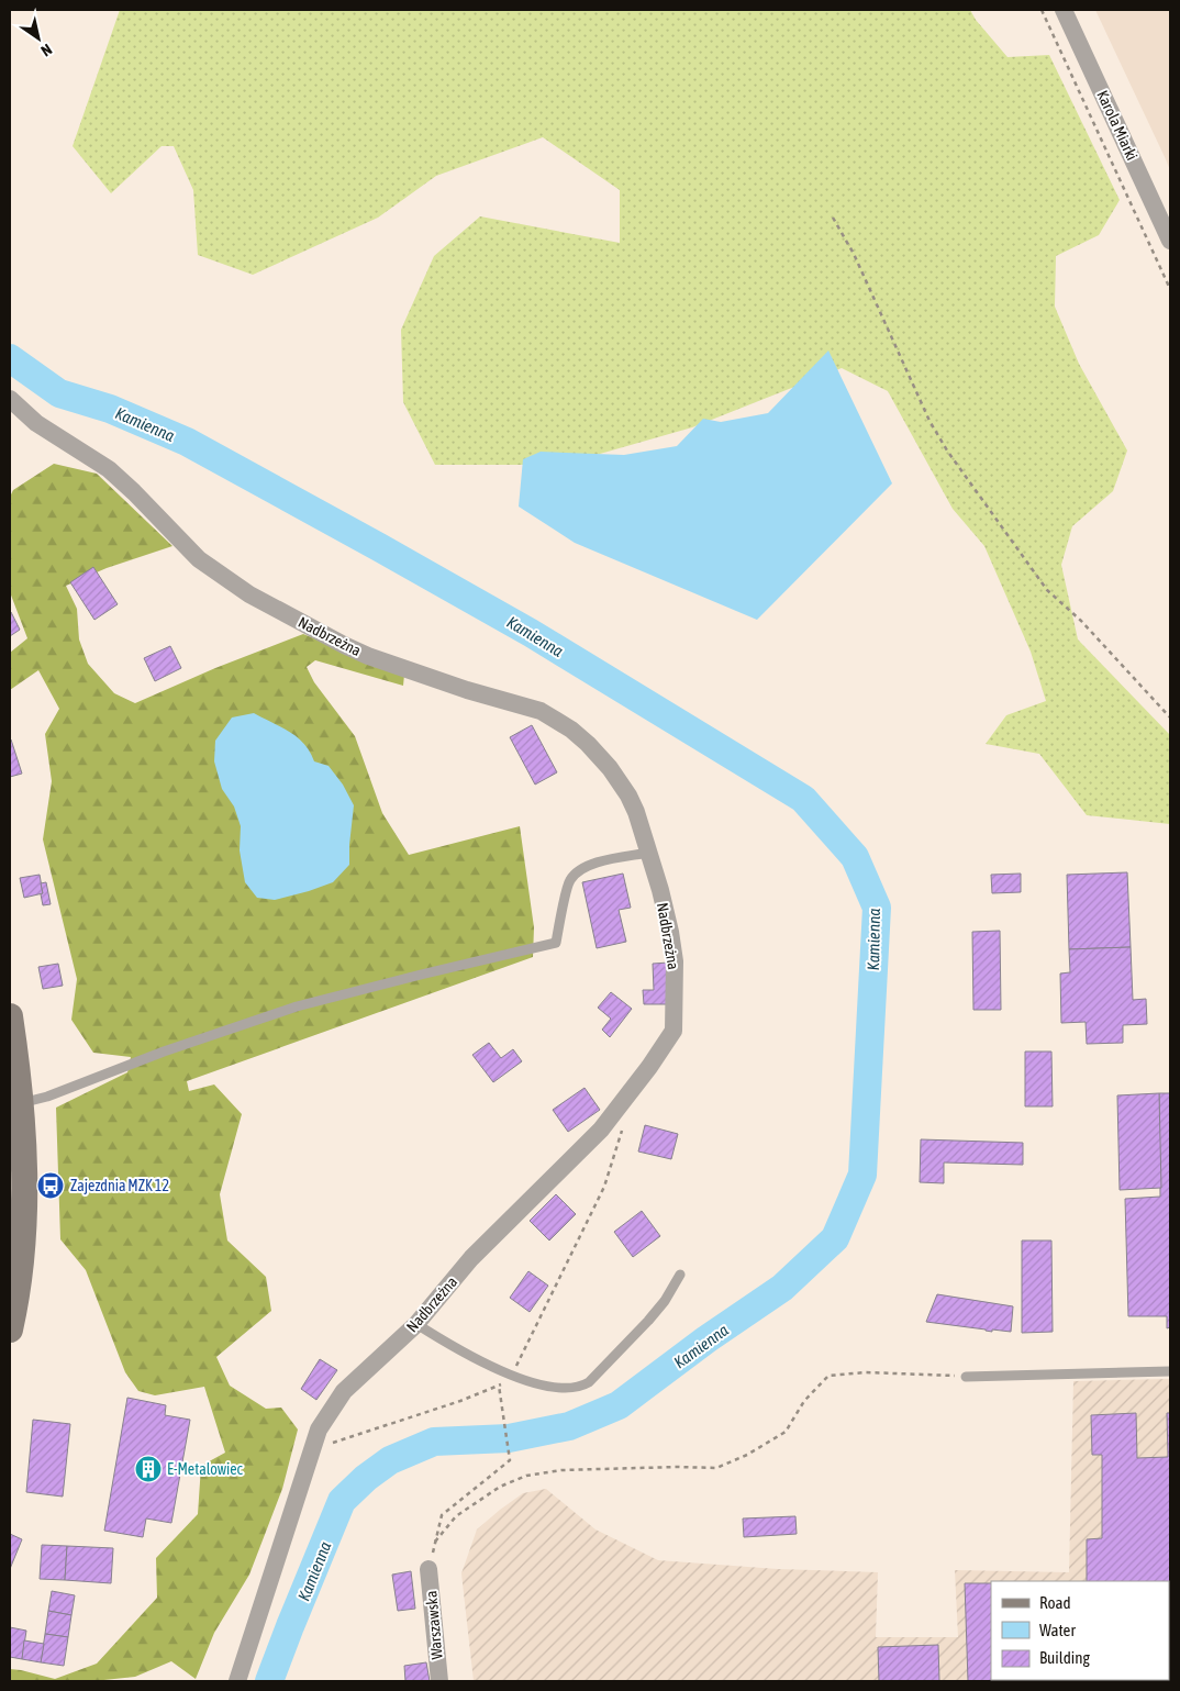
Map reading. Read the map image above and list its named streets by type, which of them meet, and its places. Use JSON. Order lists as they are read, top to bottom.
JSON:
{
  "streets": {
    "street": ["Karola Miarki", "Nadbrzeżna", "Warszawska"]
  },
  "water": ["Kamienna"],
  "places": {
    "bus stop": ["Zajezdnia MZK 12"],
    "building": ["E-Metalowiec"]
  },
  "legend": ["Road", "Water", "Building"],
  "north": "bottom right"
}
